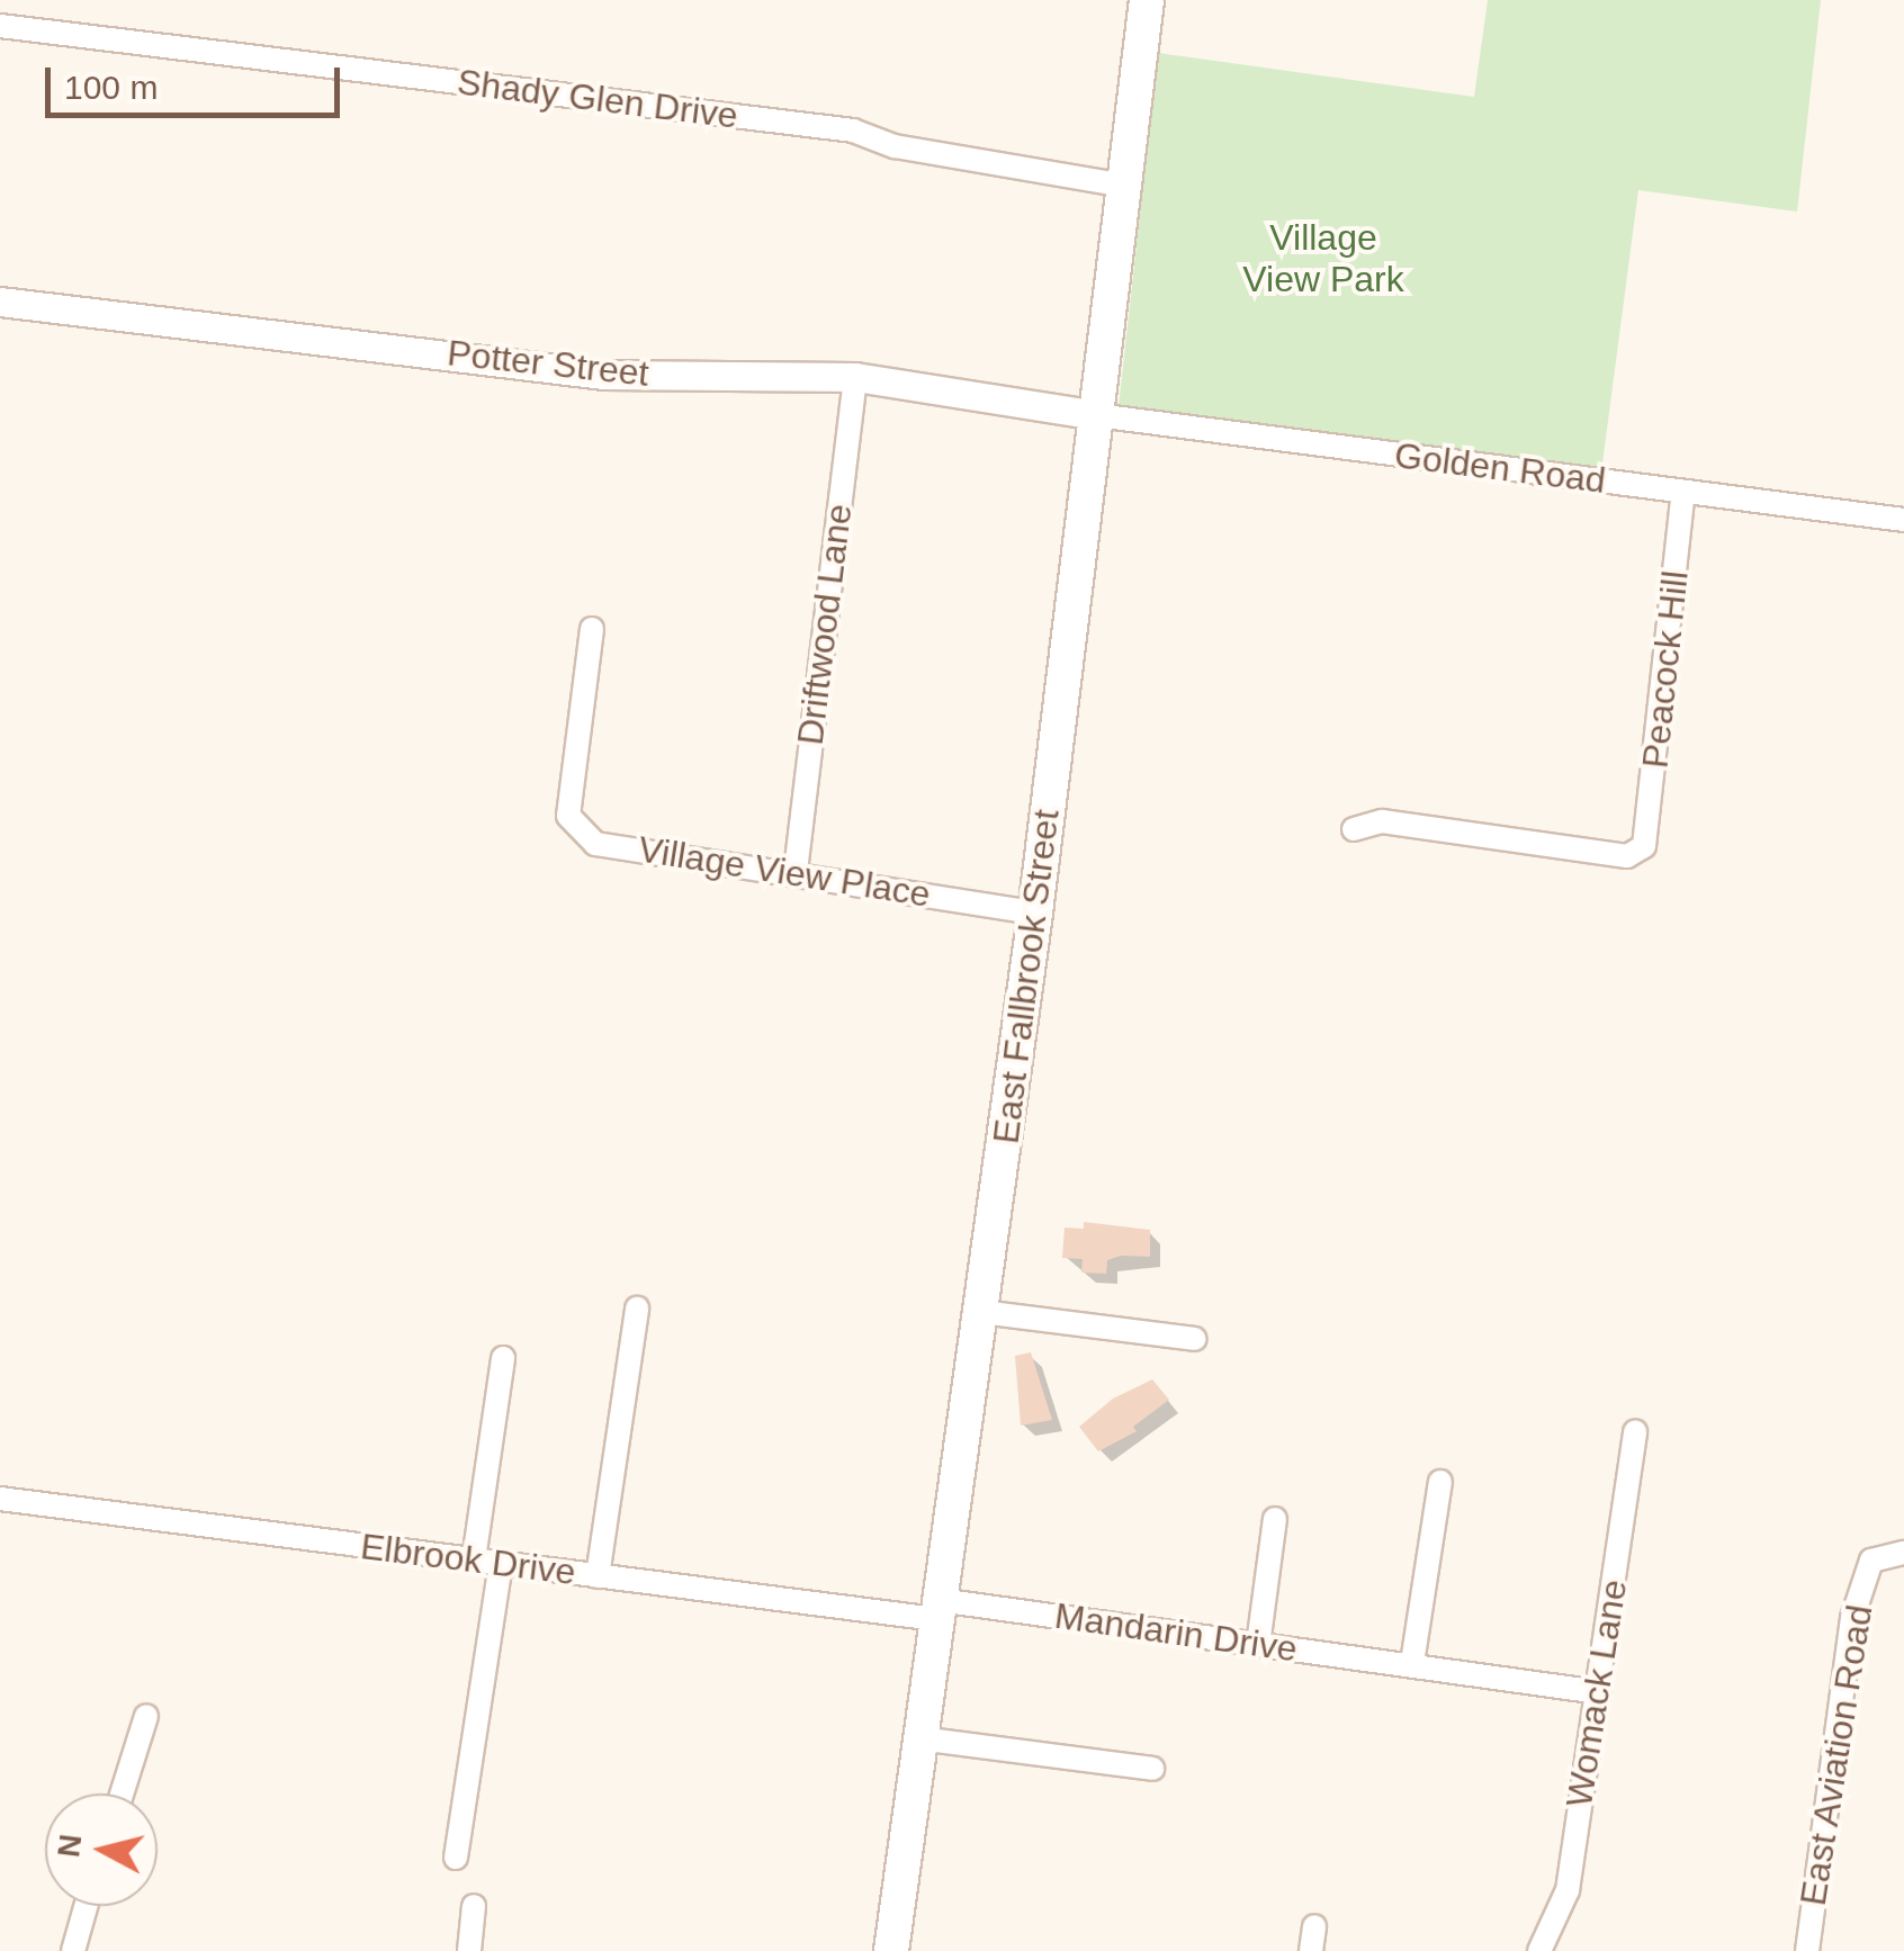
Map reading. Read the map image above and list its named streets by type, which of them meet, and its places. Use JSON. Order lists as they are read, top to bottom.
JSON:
{
  "streets": {
    "main road": ["East Fallbrook Street"],
    "street": [
      "Shady Glen Drive",
      "Potter Street",
      "Golden Road",
      "Driftwood Lane",
      "Peacock Hill",
      "Village View Place",
      "Elbrook Drive",
      "Mandarin Drive",
      "Womack Lane",
      "East Aviation Road"
    ]
  },
  "crossings": [
    ["Shady Glen Drive", "East Fallbrook Street"],
    ["Potter Street", "Golden Road"],
    ["Potter Street", "Driftwood Lane"],
    ["Potter Street", "East Fallbrook Street"],
    ["Golden Road", "Peacock Hill"],
    ["Golden Road", "East Fallbrook Street"],
    ["Driftwood Lane", "Village View Place"],
    ["Village View Place", "East Fallbrook Street"],
    ["East Fallbrook Street", "Elbrook Drive"],
    ["East Fallbrook Street", "Mandarin Drive"],
    ["Elbrook Drive", "Mandarin Drive"],
    ["Mandarin Drive", "Womack Lane"]
  ],
  "parks": ["Village View Park"],
  "scale_bar": "100 m",
  "north": "left"
}
